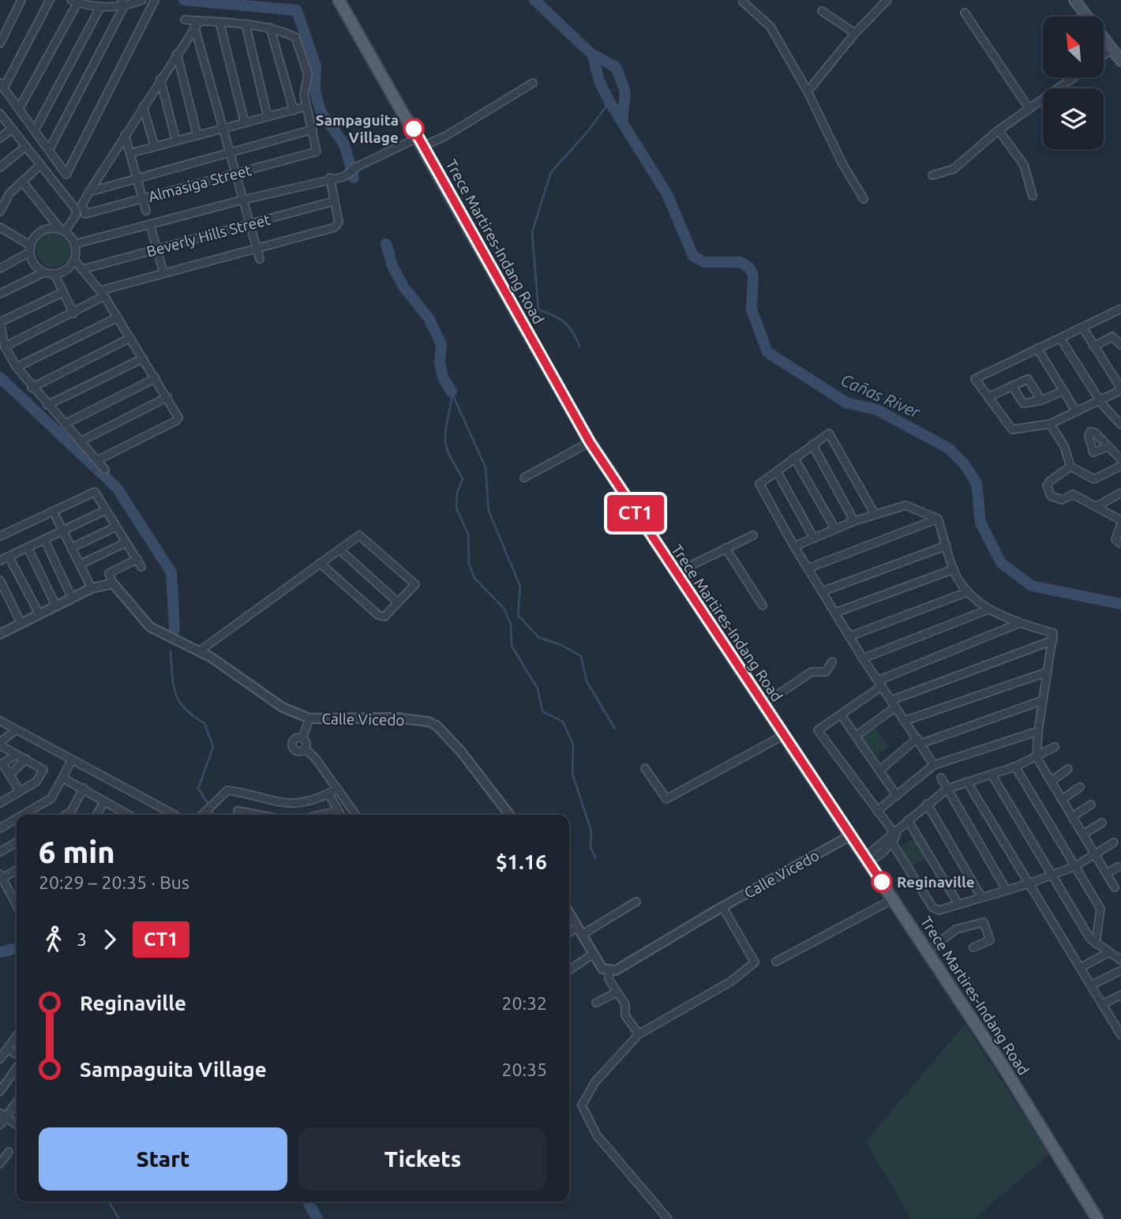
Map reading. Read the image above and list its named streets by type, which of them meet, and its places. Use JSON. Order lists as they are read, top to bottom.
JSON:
{
  "streets": {
    "main road": ["Trece Martires-Indang Road"],
    "street": ["Almasiga Street", "Beverly Hills Street", "Calle Vicedo"]
  },
  "crossings": [
    ["Trece Martires-Indang Road", "Calle Vicedo"]
  ],
  "water": ["Cañas River"],
  "places": ["Sampaguita Village", "Reginaville"],
  "lines": ["bus line CT1"],
  "north": "top left",
  "page": {
    "on_map": "CT1",
    "heading": ["6 min", "20:29 – 20:35 · Bus", "$1.16"],
    "legs": ["3", "CT1"],
    "list": [
      {
        "name": "Reginaville",
        "value": "20:32"
      },
      {
        "name": "Sampaguita Village",
        "value": "20:35"
      }
    ],
    "buttons": ["Start", "Tickets"]
  }
}
